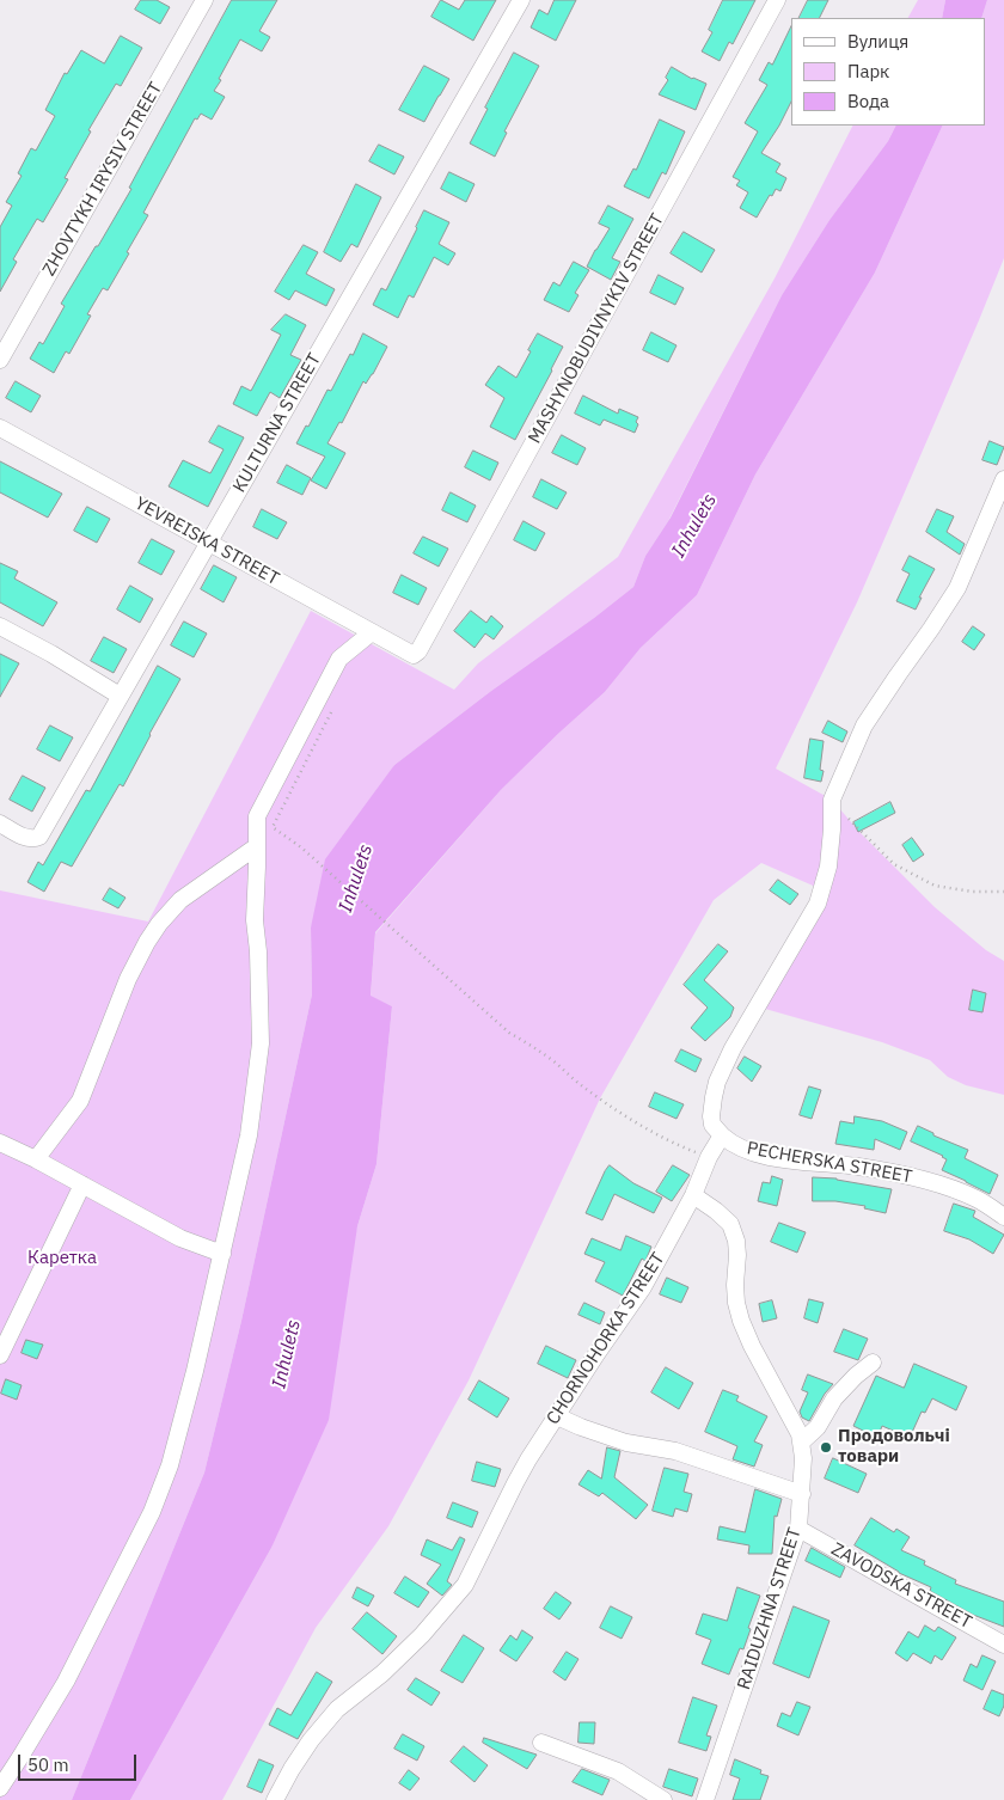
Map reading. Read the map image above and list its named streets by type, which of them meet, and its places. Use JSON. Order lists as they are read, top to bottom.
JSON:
{
  "streets": {
    "street": [
      "ZHOVTYKH IRYSIV STREET",
      "MASHYNOBUDIVNYKIV STREET",
      "KULTURNA STREET",
      "YEVREISKA STREET",
      "PECHERSKA STREET",
      "CHORNOHORKA STREET",
      "ZAVODSKA STREET",
      "RAIDUZHNA STREET"
    ]
  },
  "crossings": [
    ["MASHYNOBUDIVNYKIV STREET", "YEVREISKA STREET"],
    ["KULTURNA STREET", "YEVREISKA STREET"],
    ["PECHERSKA STREET", "CHORNOHORKA STREET"],
    ["CHORNOHORKA STREET", "RAIDUZHNA STREET"],
    ["ZAVODSKA STREET", "RAIDUZHNA STREET"]
  ],
  "water": ["Inhulets"],
  "parks": ["Каретка"],
  "places": ["Продовольчі товари"],
  "legend": ["Вулиця", "Парк", "Вода"],
  "scale_bar": "50 m"
}
